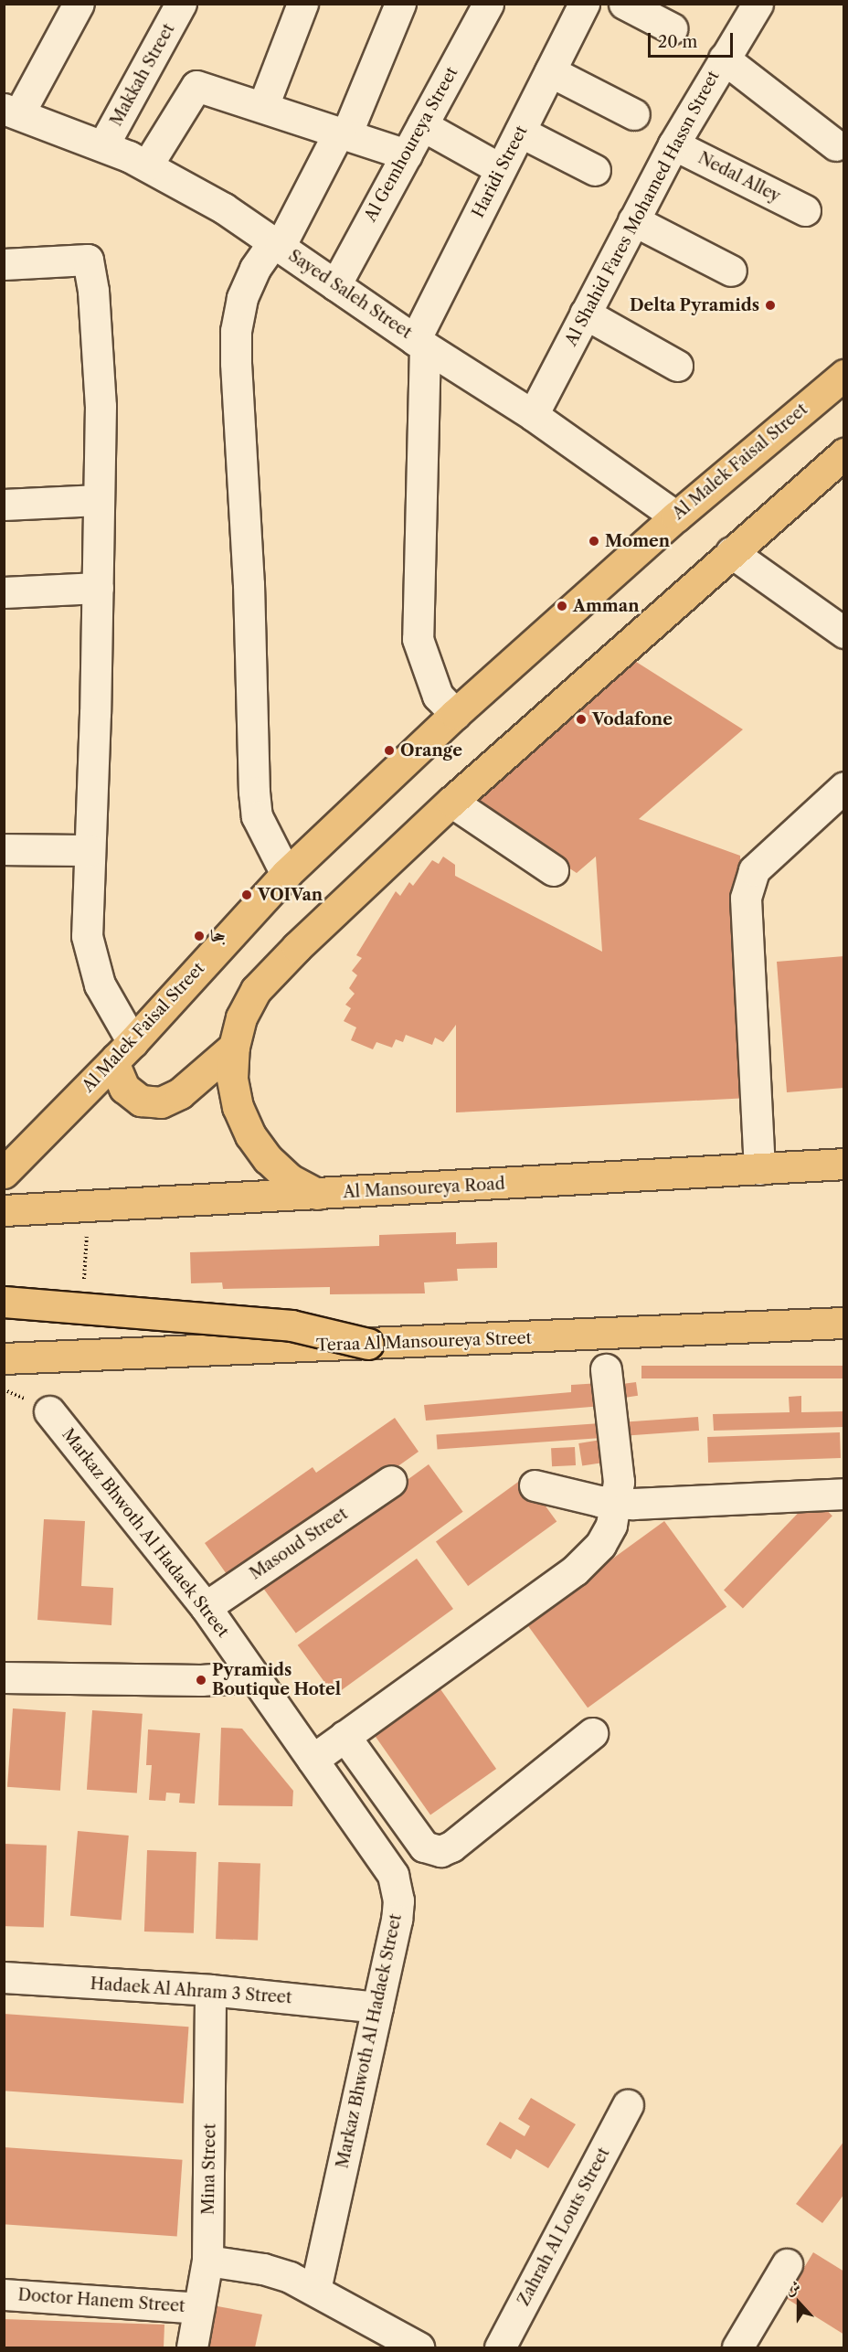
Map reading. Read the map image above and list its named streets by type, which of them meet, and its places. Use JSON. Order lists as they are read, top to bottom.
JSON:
{
  "streets": {
    "main road": ["Al Malek Faisal Street", "Al Mansoureya Road", "Teraa Al Mansoureya Street"],
    "street": [
      "Makkah Street",
      "Al Gemhoureya Street",
      "Haridi Street",
      "Nedal Alley",
      "Al Shahid Fares Mohamed Hassn Street",
      "Sayed Saleh Street",
      "Markaz Bhwoth Al Hadaek Street",
      "Masoud Street",
      "Hadaek Al Ahram 3 Street",
      "Mina Street",
      "Zahrah Al Louts Street",
      "Doctor Hanem Street"
    ]
  },
  "crossings": [
    ["Makkah Street", "Sayed Saleh Street"],
    ["Al Gemhoureya Street", "Sayed Saleh Street"],
    ["Haridi Street", "Sayed Saleh Street"],
    ["Nedal Alley", "Al Shahid Fares Mohamed Hassn Street"],
    ["Al Shahid Fares Mohamed Hassn Street", "Sayed Saleh Street"],
    ["Sayed Saleh Street", "Al Malek Faisal Street"],
    ["Markaz Bhwoth Al Hadaek Street", "Masoud Street"],
    ["Markaz Bhwoth Al Hadaek Street", "Hadaek Al Ahram 3 Street"],
    ["Hadaek Al Ahram 3 Street", "Mina Street"],
    ["Mina Street", "Doctor Hanem Street"]
  ],
  "places": [
    "Delta Pyramids",
    "Momen",
    "Amman",
    "Vodafone",
    "Orange",
    "VOIVan",
    "جحا",
    "Pyramids Boutique Hotel"
  ],
  "scale_bar": "20 m",
  "north": "top"
}
